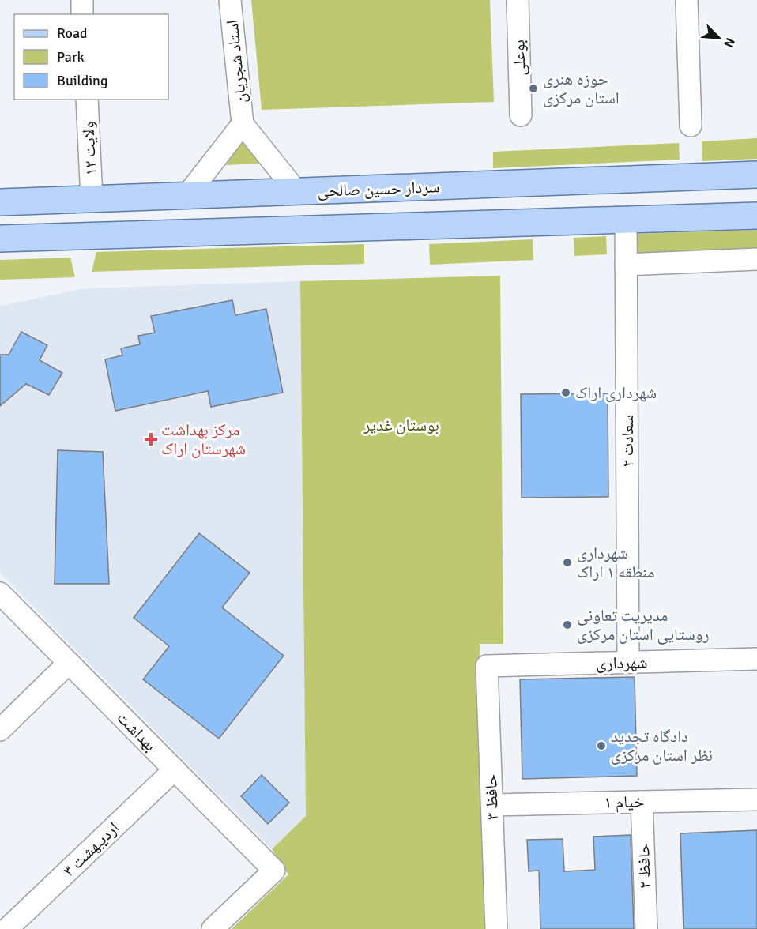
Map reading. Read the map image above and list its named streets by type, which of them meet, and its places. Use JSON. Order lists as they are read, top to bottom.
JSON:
{
  "streets": {
    "main road": ["سردار حسین صالحی"],
    "street": [
      "بوعلی",
      "استاد شجریان",
      "ولایت ۱۲",
      "سعادت ۲",
      "شهرداری",
      "بهداشت",
      "حافظ ۳",
      "خیام ۱",
      "اردیبهشت ۳",
      "حافظ ۲"
    ]
  },
  "crossings": [
    ["ولایت ۱۲", "سردار حسین صالحی"],
    ["سعادت ۲", "شهرداری"],
    ["شهرداری", "حافظ ۳"],
    ["بهداشت", "اردیبهشت ۳"],
    ["حافظ ۳", "خیام ۱"],
    ["خیام ۱", "حافظ ۲"]
  ],
  "parks": ["بوستان غدیر"],
  "places": {
    "other": [
      "حوزه هنری استان مرکزی",
      "شهرداری اراک",
      "شهرداری منطقه ۱ اراک",
      "مدیریت تعاونی روستایی استان مرکزی",
      "دادگاه تجدید نظر استان مرکزی"
    ],
    "health": ["مرکز بهداشت شهرستان اراک"]
  },
  "legend": ["Road", "Park", "Building"],
  "north": "bottom right"
}
